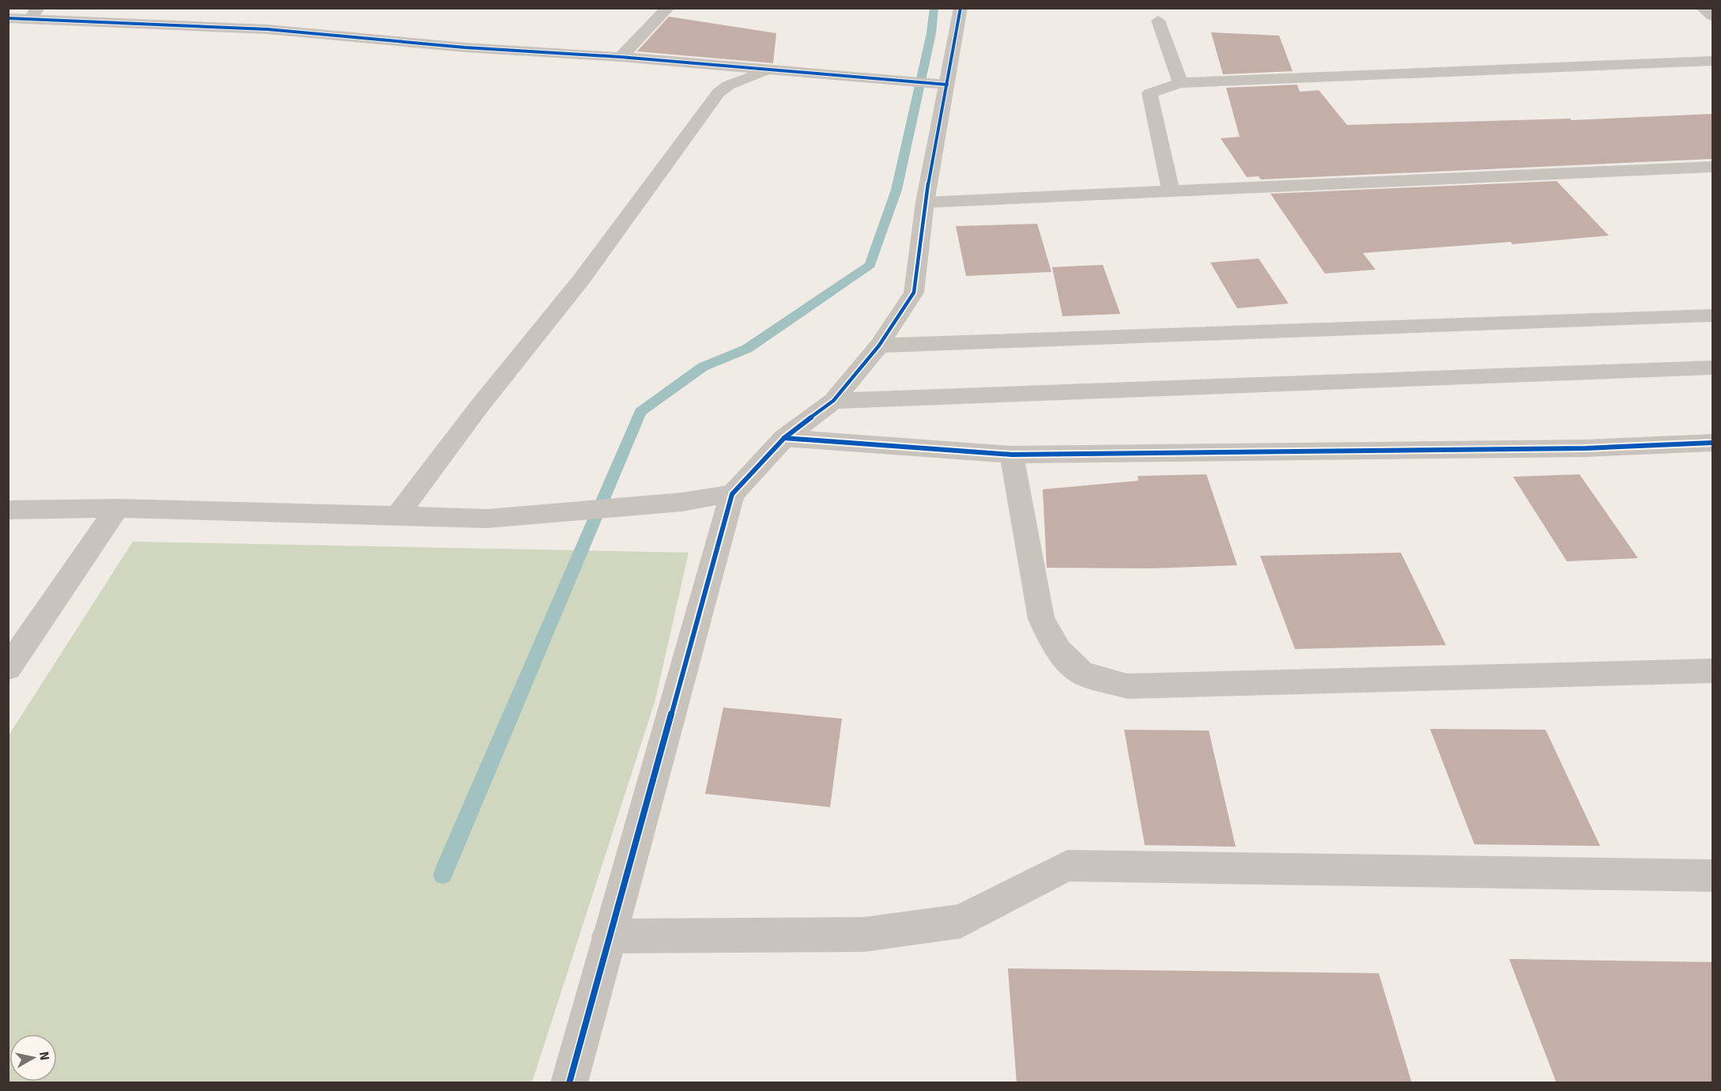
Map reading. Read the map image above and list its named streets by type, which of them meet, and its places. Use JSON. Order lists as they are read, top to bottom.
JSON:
{
  "north": "right"
}
